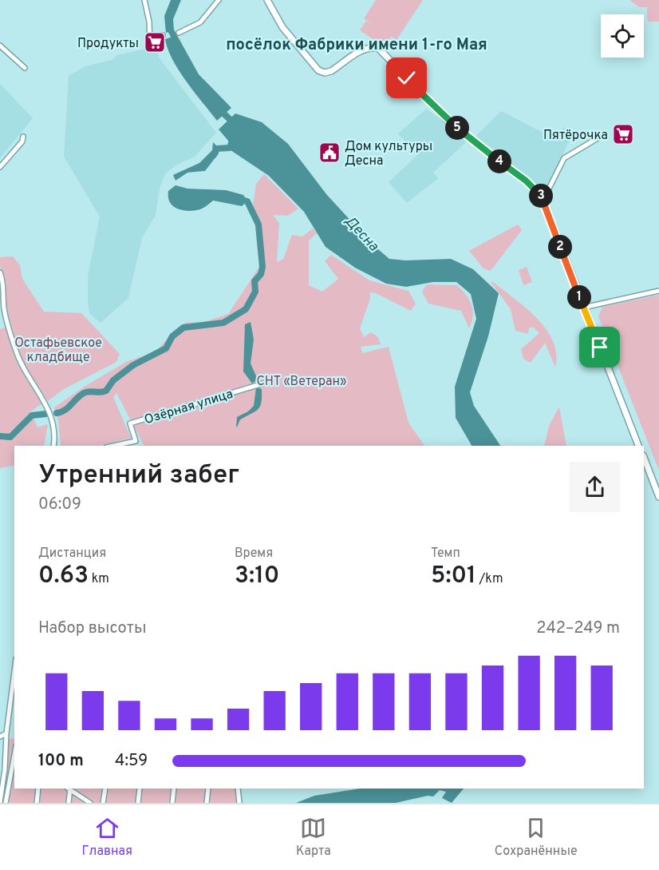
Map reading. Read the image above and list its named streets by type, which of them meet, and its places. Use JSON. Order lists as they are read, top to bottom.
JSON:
{
  "streets": {
    "street": ["Озёрная улица"]
  },
  "districts": ["посёлок Фабрики имени 1-го Мая"],
  "water": ["Десна"],
  "parks": ["Остафьевское кладбище", "СНТ «Ветеран»"],
  "places": {
    "supermarket": ["Продукты", "Пятёрочка"],
    "public building": ["Дом культуры Десна"]
  },
  "page": {
    "pins": [
      "5",
      "4",
      "3",
      "2",
      "1"
    ],
    "heading": ["Утренний забег", "06:09"],
    "stats": [
      ["Дистанция", "0.63 km"],
      ["Время", "3:10"],
      ["Темп", "5:01 /km"]
    ],
    "chart": ["Набор высоты", "242–249 m"],
    "list": [
      {
        "name": "100 m",
        "note": "4:59"
      }
    ],
    "tabs": ["Главная", "Карта", "Сохранённые"]
  }
}
